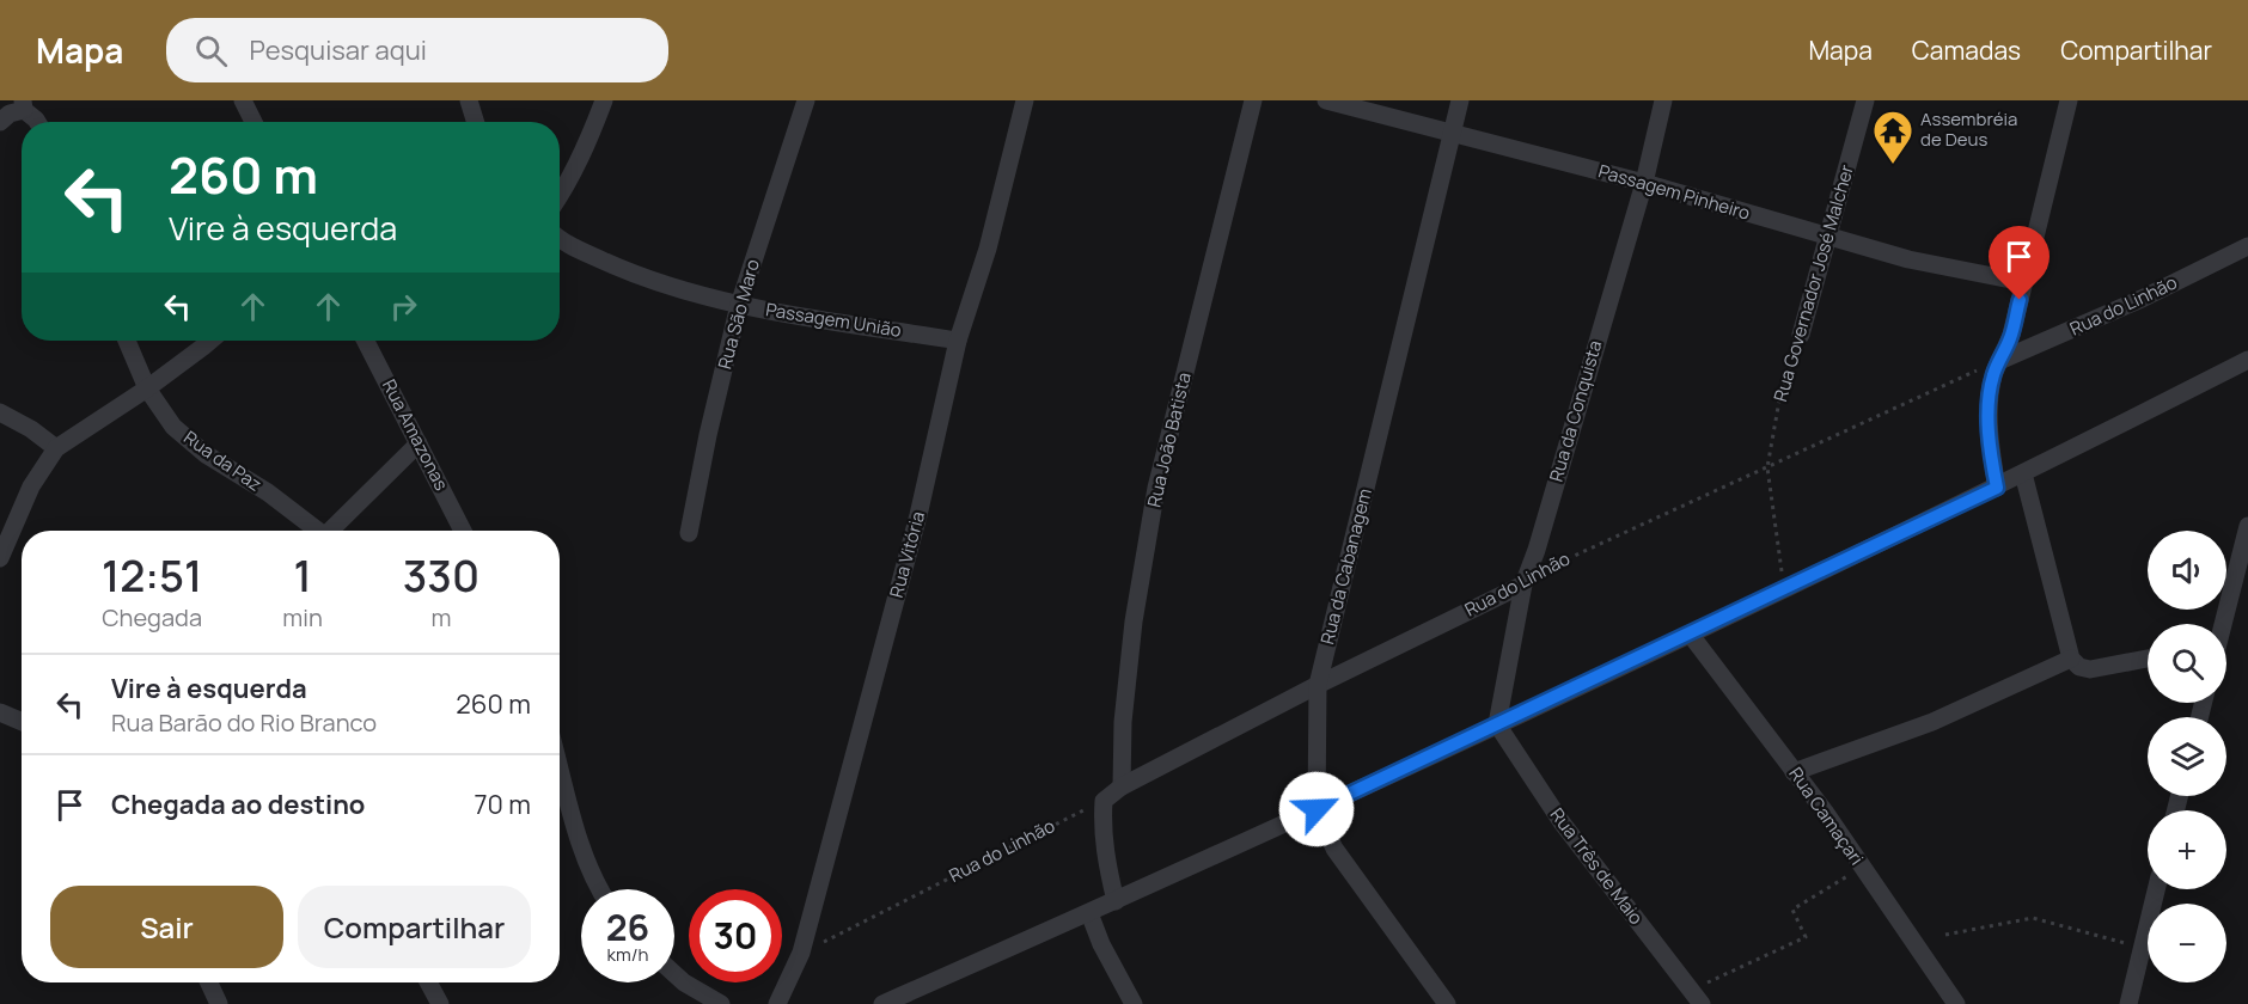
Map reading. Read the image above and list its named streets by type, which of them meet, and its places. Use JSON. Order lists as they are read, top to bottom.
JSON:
{
  "streets": {
    "street": [
      "Passagem Pinheiro",
      "Rua Governador José Malcher",
      "Rua do Linhão",
      "Rua São Maro",
      "Passagem União",
      "Rua da Conquista",
      "Rua Amazonas",
      "Rua João Batista",
      "Rua da Paz",
      "Rua Vitória",
      "Rua da Cabanagem",
      "Rua Camaçari",
      "Rua Três de Maio"
    ]
  },
  "crossings": [
    ["Passagem Pinheiro", "Rua Governador José Malcher"],
    ["Passagem Pinheiro", "Rua da Conquista"],
    ["Passagem Pinheiro", "Rua da Cabanagem"],
    ["Rua Governador José Malcher", "Rua do Linhão"],
    ["Rua do Linhão", "Rua da Conquista"],
    ["Rua do Linhão", "Rua João Batista"],
    ["Rua do Linhão", "Rua Vitória"],
    ["Rua do Linhão", "Rua da Cabanagem"],
    ["Rua São Maro", "Passagem União"],
    ["Passagem União", "Rua Vitória"],
    ["Rua da Conquista", "Rua Três de Maio"]
  ],
  "places": {
    "temple": ["Assembréia de Deus"]
  },
  "page": {
    "header": "Mapa",
    "search": "Pesquisar aqui",
    "nav": ["Mapa", "Camadas", "Compartilhar"],
    "turn": ["260 m", "Vire à esquerda"],
    "map_buttons": ["+", "−"],
    "eta": [
      "12:51",
      "Chegada",
      "1",
      "min",
      "330",
      "m"
    ],
    "list": [
      {
        "name": "Vire à esquerda",
        "note": "Rua Barão do Rio Branco",
        "value": "260 m"
      },
      {
        "name": "Chegada ao destino",
        "value": "70 m"
      }
    ],
    "buttons": ["Sair", "Compartilhar"],
    "speed": "26 km/h",
    "limit": "30"
  }
}
